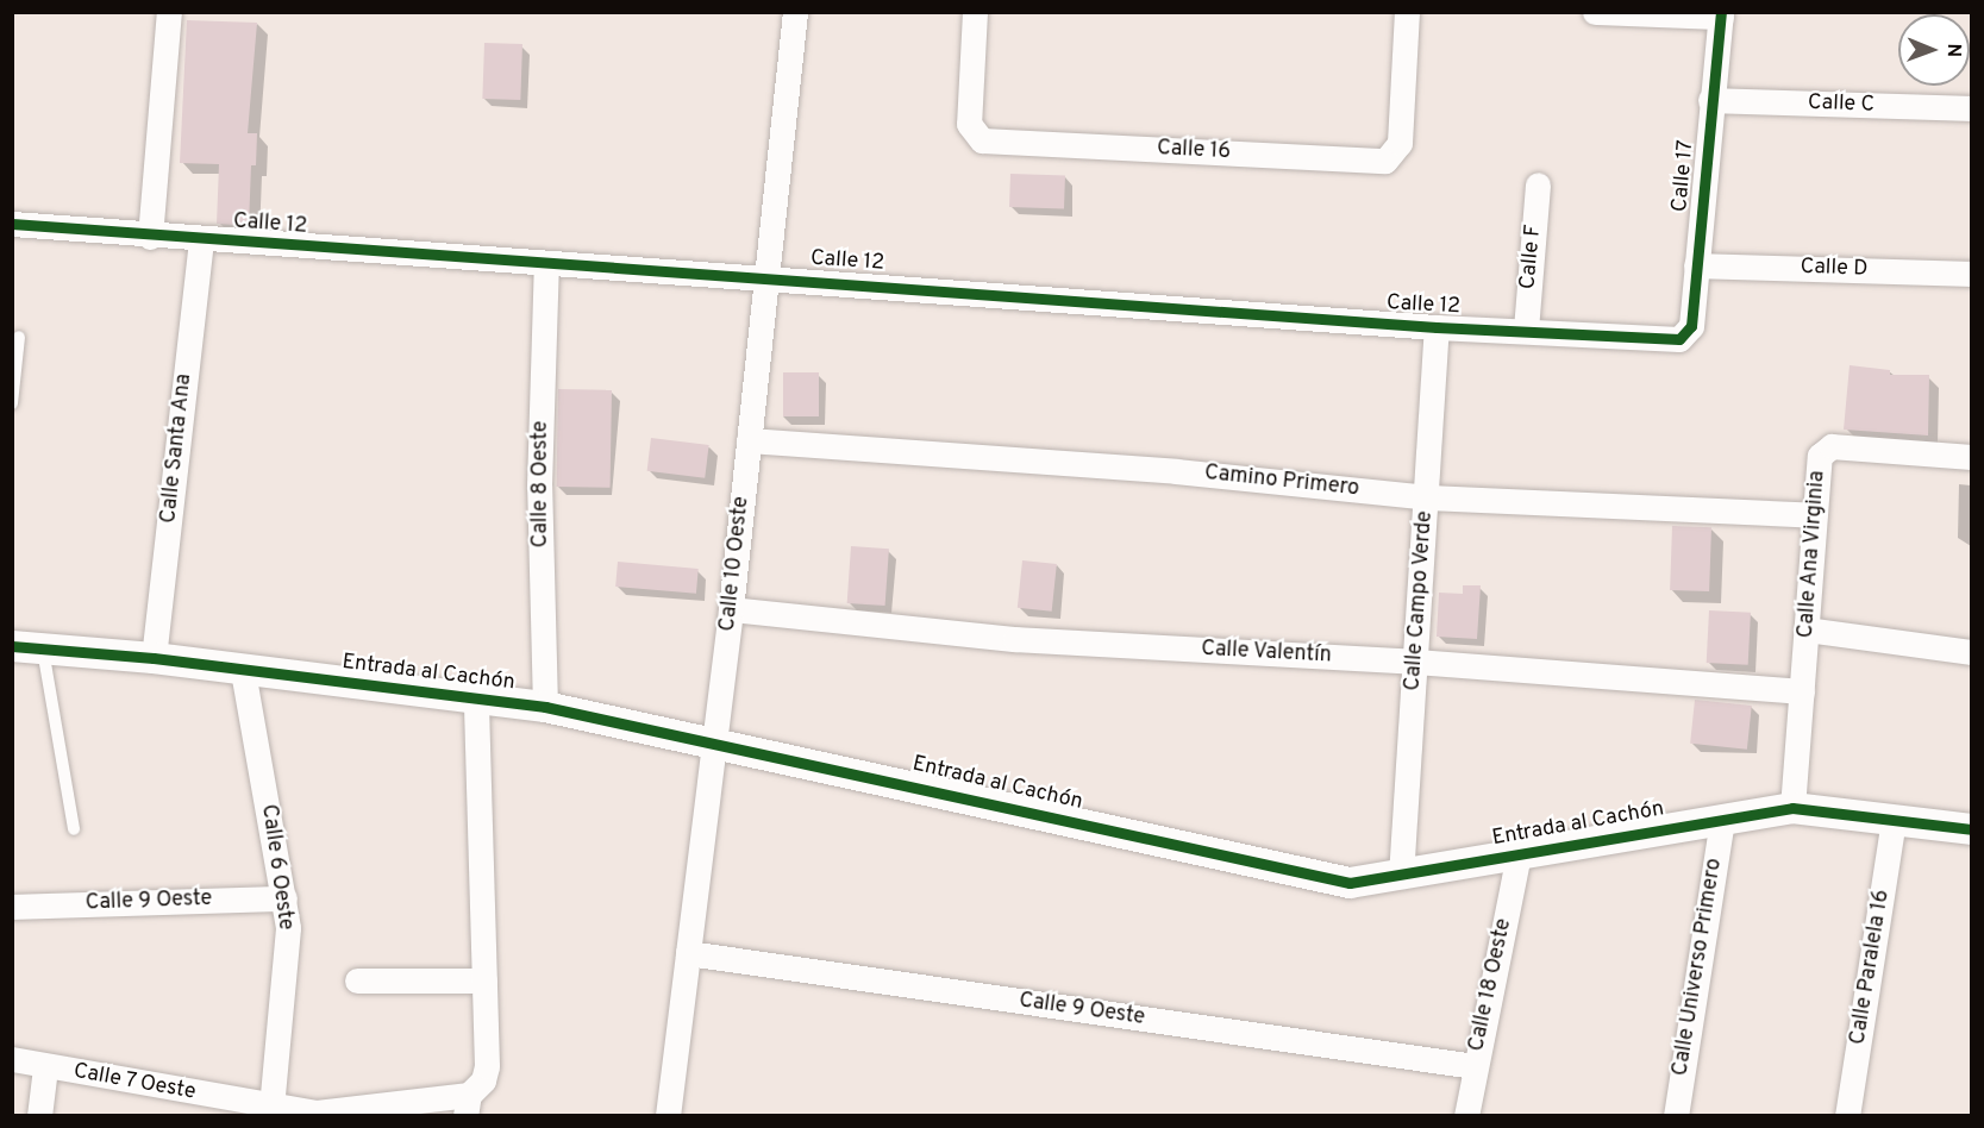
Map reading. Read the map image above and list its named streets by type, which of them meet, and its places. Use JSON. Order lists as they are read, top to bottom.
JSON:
{
  "streets": {
    "street": [
      "Calle C",
      "Calle 16",
      "Calle 17",
      "Calle 12",
      "Calle F",
      "Calle D",
      "Calle Santa Ana",
      "Camino Primero",
      "Calle 8 Oeste",
      "Calle Ana Virginia",
      "Calle 10 Oeste",
      "Calle Campo Verde",
      "Calle Valentín",
      "Entrada al Cachón",
      "Calle 6 Oeste",
      "Calle 9 Oeste",
      "Calle Universo Primero",
      "Calle Paralela 16",
      "Calle 18 Oeste",
      "Calle 7 Oeste"
    ]
  },
  "crossings": [
    ["Calle C", "Calle 17"],
    ["Calle 17", "Calle 12"],
    ["Calle 17", "Calle D"],
    ["Calle 12", "Calle F"],
    ["Calle 12", "Calle Santa Ana"],
    ["Calle 12", "Calle 8 Oeste"],
    ["Calle 12", "Calle 10 Oeste"],
    ["Calle 12", "Calle Campo Verde"],
    ["Calle Santa Ana", "Entrada al Cachón"],
    ["Camino Primero", "Calle Ana Virginia"],
    ["Camino Primero", "Calle 10 Oeste"],
    ["Camino Primero", "Calle Campo Verde"],
    ["Calle 8 Oeste", "Entrada al Cachón"],
    ["Calle Ana Virginia", "Calle Valentín"],
    ["Calle Ana Virginia", "Entrada al Cachón"],
    ["Calle 10 Oeste", "Calle Valentín"],
    ["Calle 10 Oeste", "Entrada al Cachón"],
    ["Calle 10 Oeste", "Calle 9 Oeste"],
    ["Calle Campo Verde", "Calle Valentín"],
    ["Calle Campo Verde", "Entrada al Cachón"],
    ["Entrada al Cachón", "Calle 6 Oeste"],
    ["Entrada al Cachón", "Calle Universo Primero"],
    ["Entrada al Cachón", "Calle Paralela 16"],
    ["Entrada al Cachón", "Calle 18 Oeste"],
    ["Calle 6 Oeste", "Calle 9 Oeste"],
    ["Calle 6 Oeste", "Calle 7 Oeste"],
    ["Calle 9 Oeste", "Calle 18 Oeste"]
  ],
  "north": "right"
}
